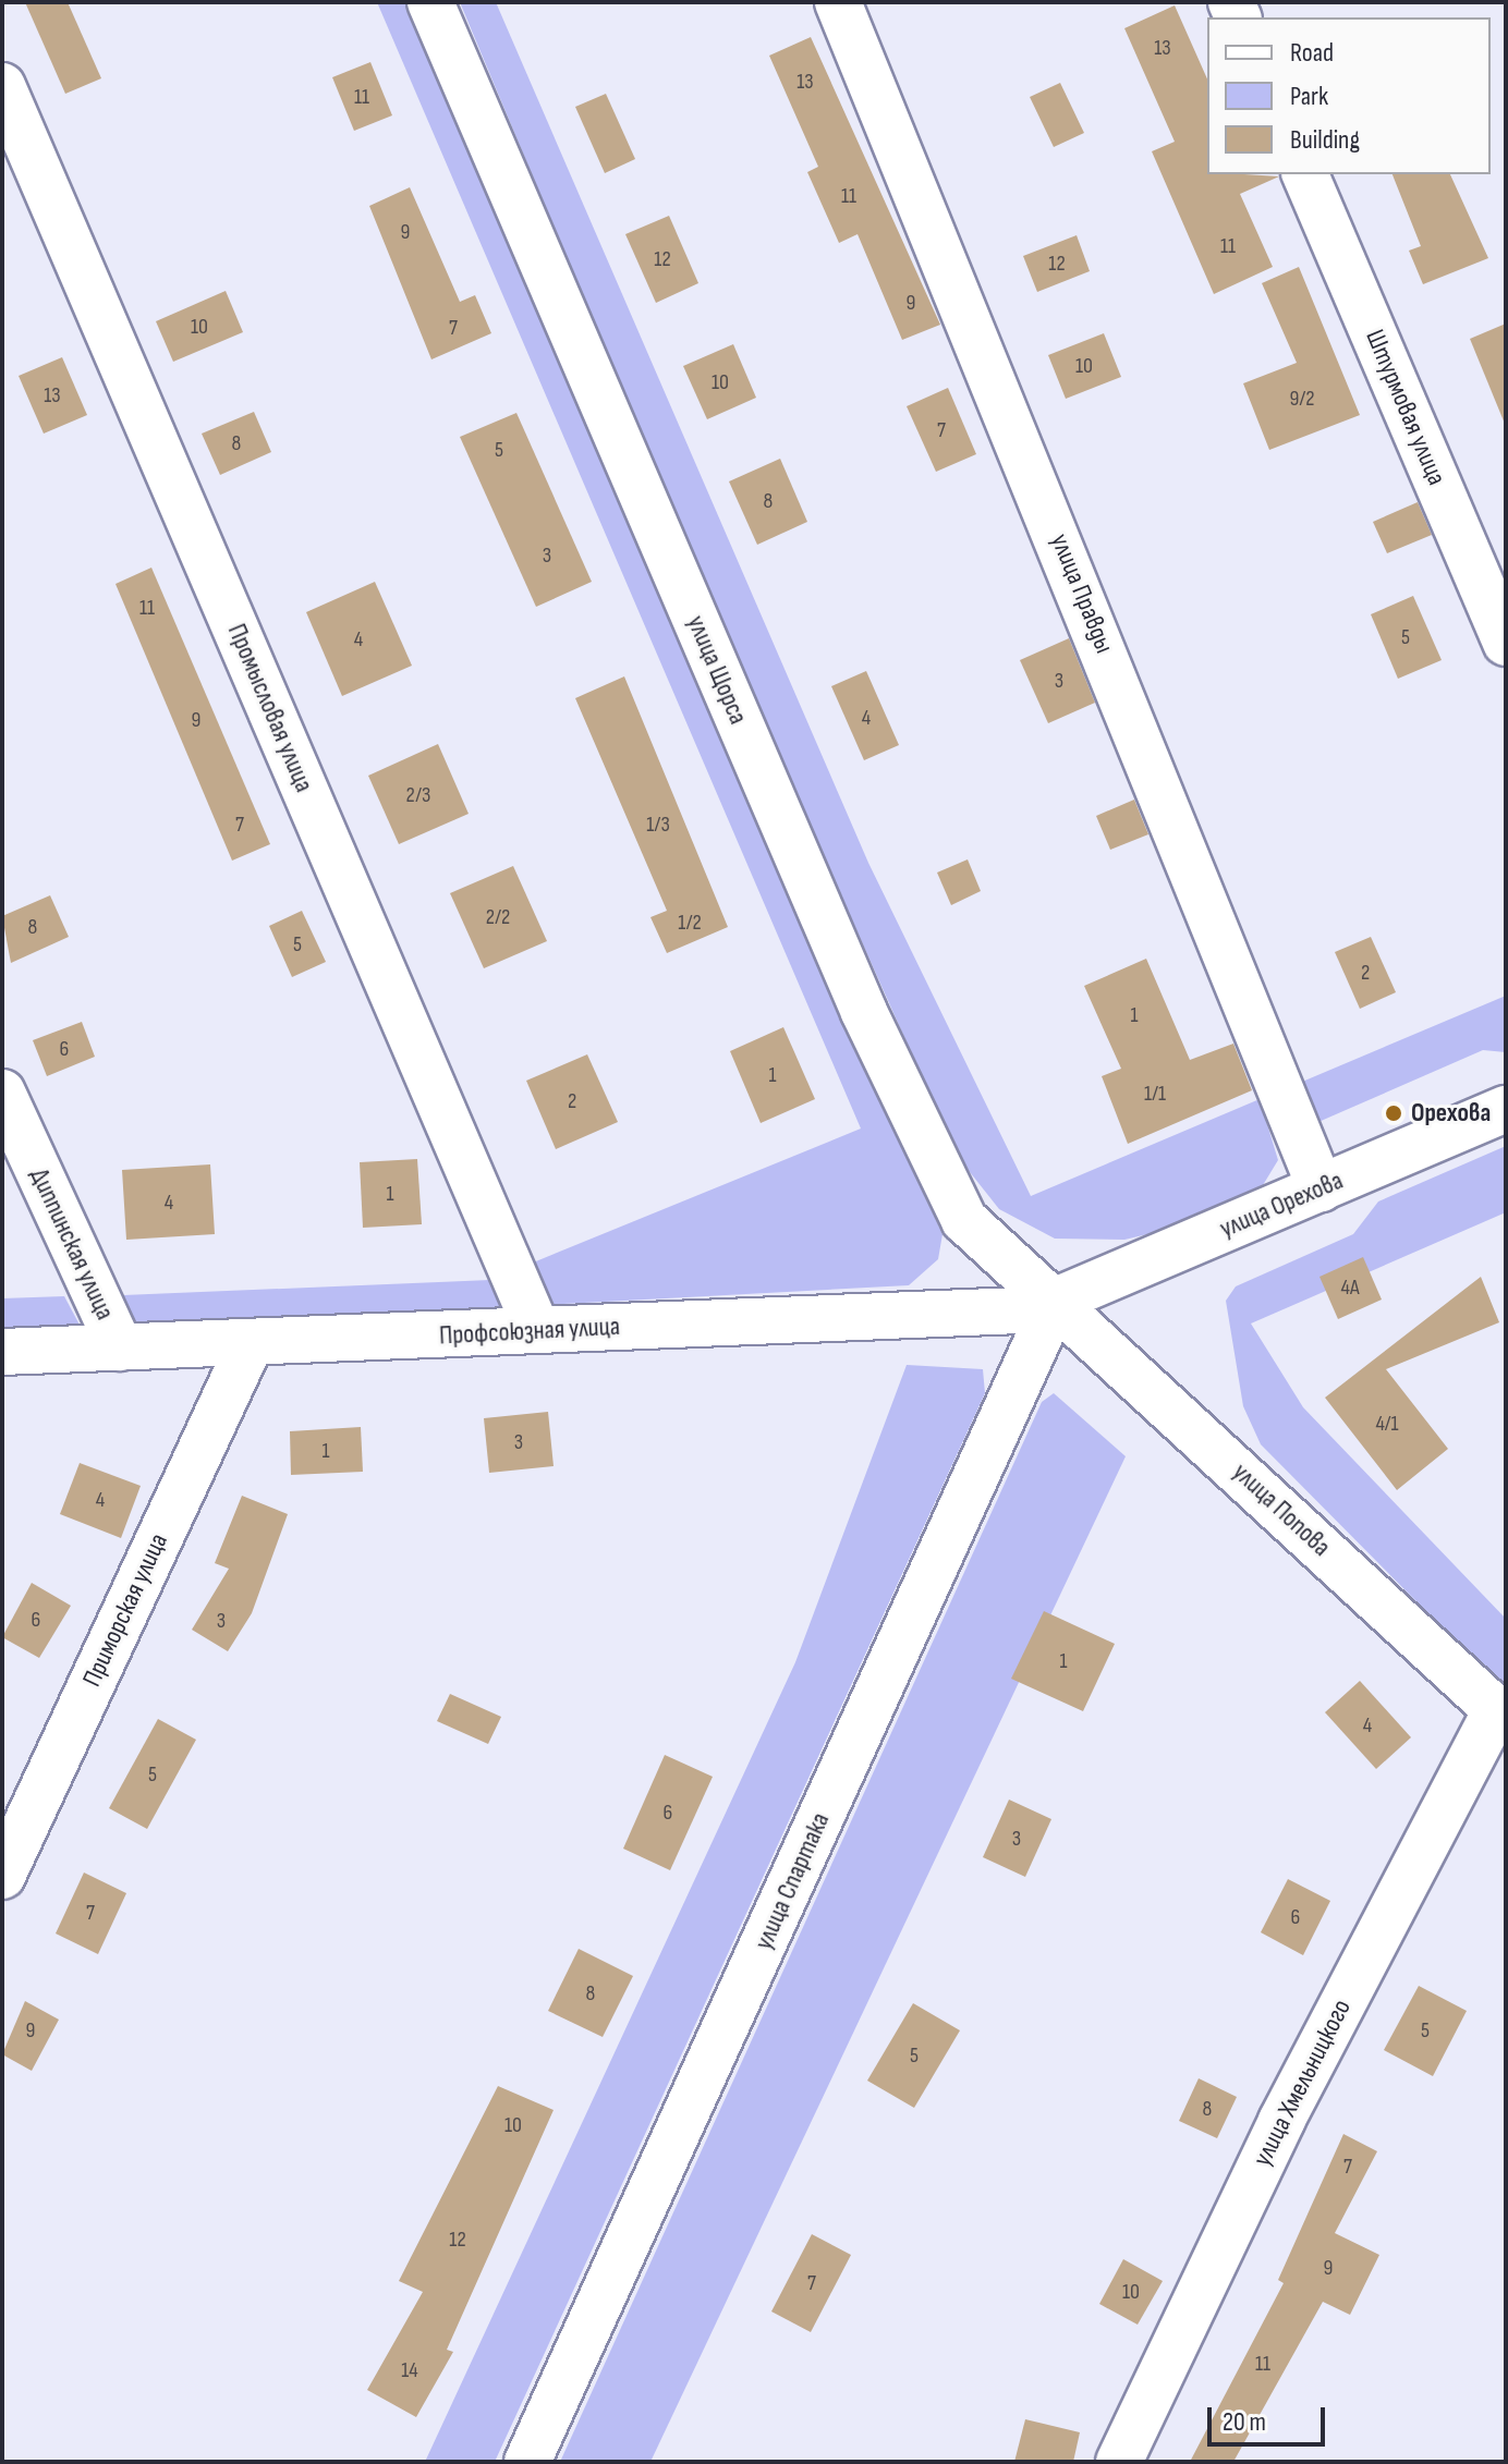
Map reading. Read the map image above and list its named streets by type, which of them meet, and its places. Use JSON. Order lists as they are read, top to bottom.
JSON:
{
  "streets": {
    "street": [
      "Штурмовая улица",
      "улица Правды",
      "улица Щорса",
      "Промысловая улица",
      "улица Орехова",
      "Диппинская улица",
      "Профсоюзная улица",
      "улица Попова",
      "Приморская улица",
      "улица Спартака",
      "улица Хмельницкого"
    ]
  },
  "crossings": [
    ["улица Правды", "улица Орехова"],
    ["улица Щорса", "улица Орехова"],
    ["улица Щорса", "Профсоюзная улица"],
    ["улица Щорса", "улица Попова"],
    ["улица Щорса", "улица Спартака"],
    ["Промысловая улица", "Профсоюзная улица"],
    ["улица Орехова", "Профсоюзная улица"],
    ["улица Орехова", "улица Попова"],
    ["улица Орехова", "улица Спартака"],
    ["Диппинская улица", "Профсоюзная улица"],
    ["Профсоюзная улица", "улица Попова"],
    ["Профсоюзная улица", "Приморская улица"],
    ["Профсоюзная улица", "улица Спартака"],
    ["улица Попова", "улица Спартака"],
    ["улица Попова", "улица Хмельницкого"]
  ],
  "places": ["Орехова"],
  "house_numbers": [
    "13",
    "13",
    "11",
    "11",
    "9",
    "11",
    "12",
    "12",
    "9",
    "10",
    "7",
    "10",
    "10",
    "13",
    "9/2",
    "7",
    "8",
    "5",
    "8",
    "3",
    "11",
    "5",
    "4",
    "3",
    "4",
    "9",
    "2/3",
    "7",
    "1/3",
    "2/2",
    "1/2",
    "8",
    "5",
    "2",
    "1",
    "6",
    "1",
    "1/1",
    "2",
    "1",
    "4",
    "4А",
    "4/1",
    "3",
    "1",
    "4",
    "6",
    "3",
    "1",
    "4",
    "5",
    "6",
    "3",
    "7",
    "6",
    "8",
    "9",
    "5",
    "5",
    "8",
    "10",
    "7",
    "12",
    "9",
    "7",
    "10",
    "11",
    "14"
  ],
  "legend": ["Road", "Park", "Building"],
  "scale_bar": "20 m"
}
